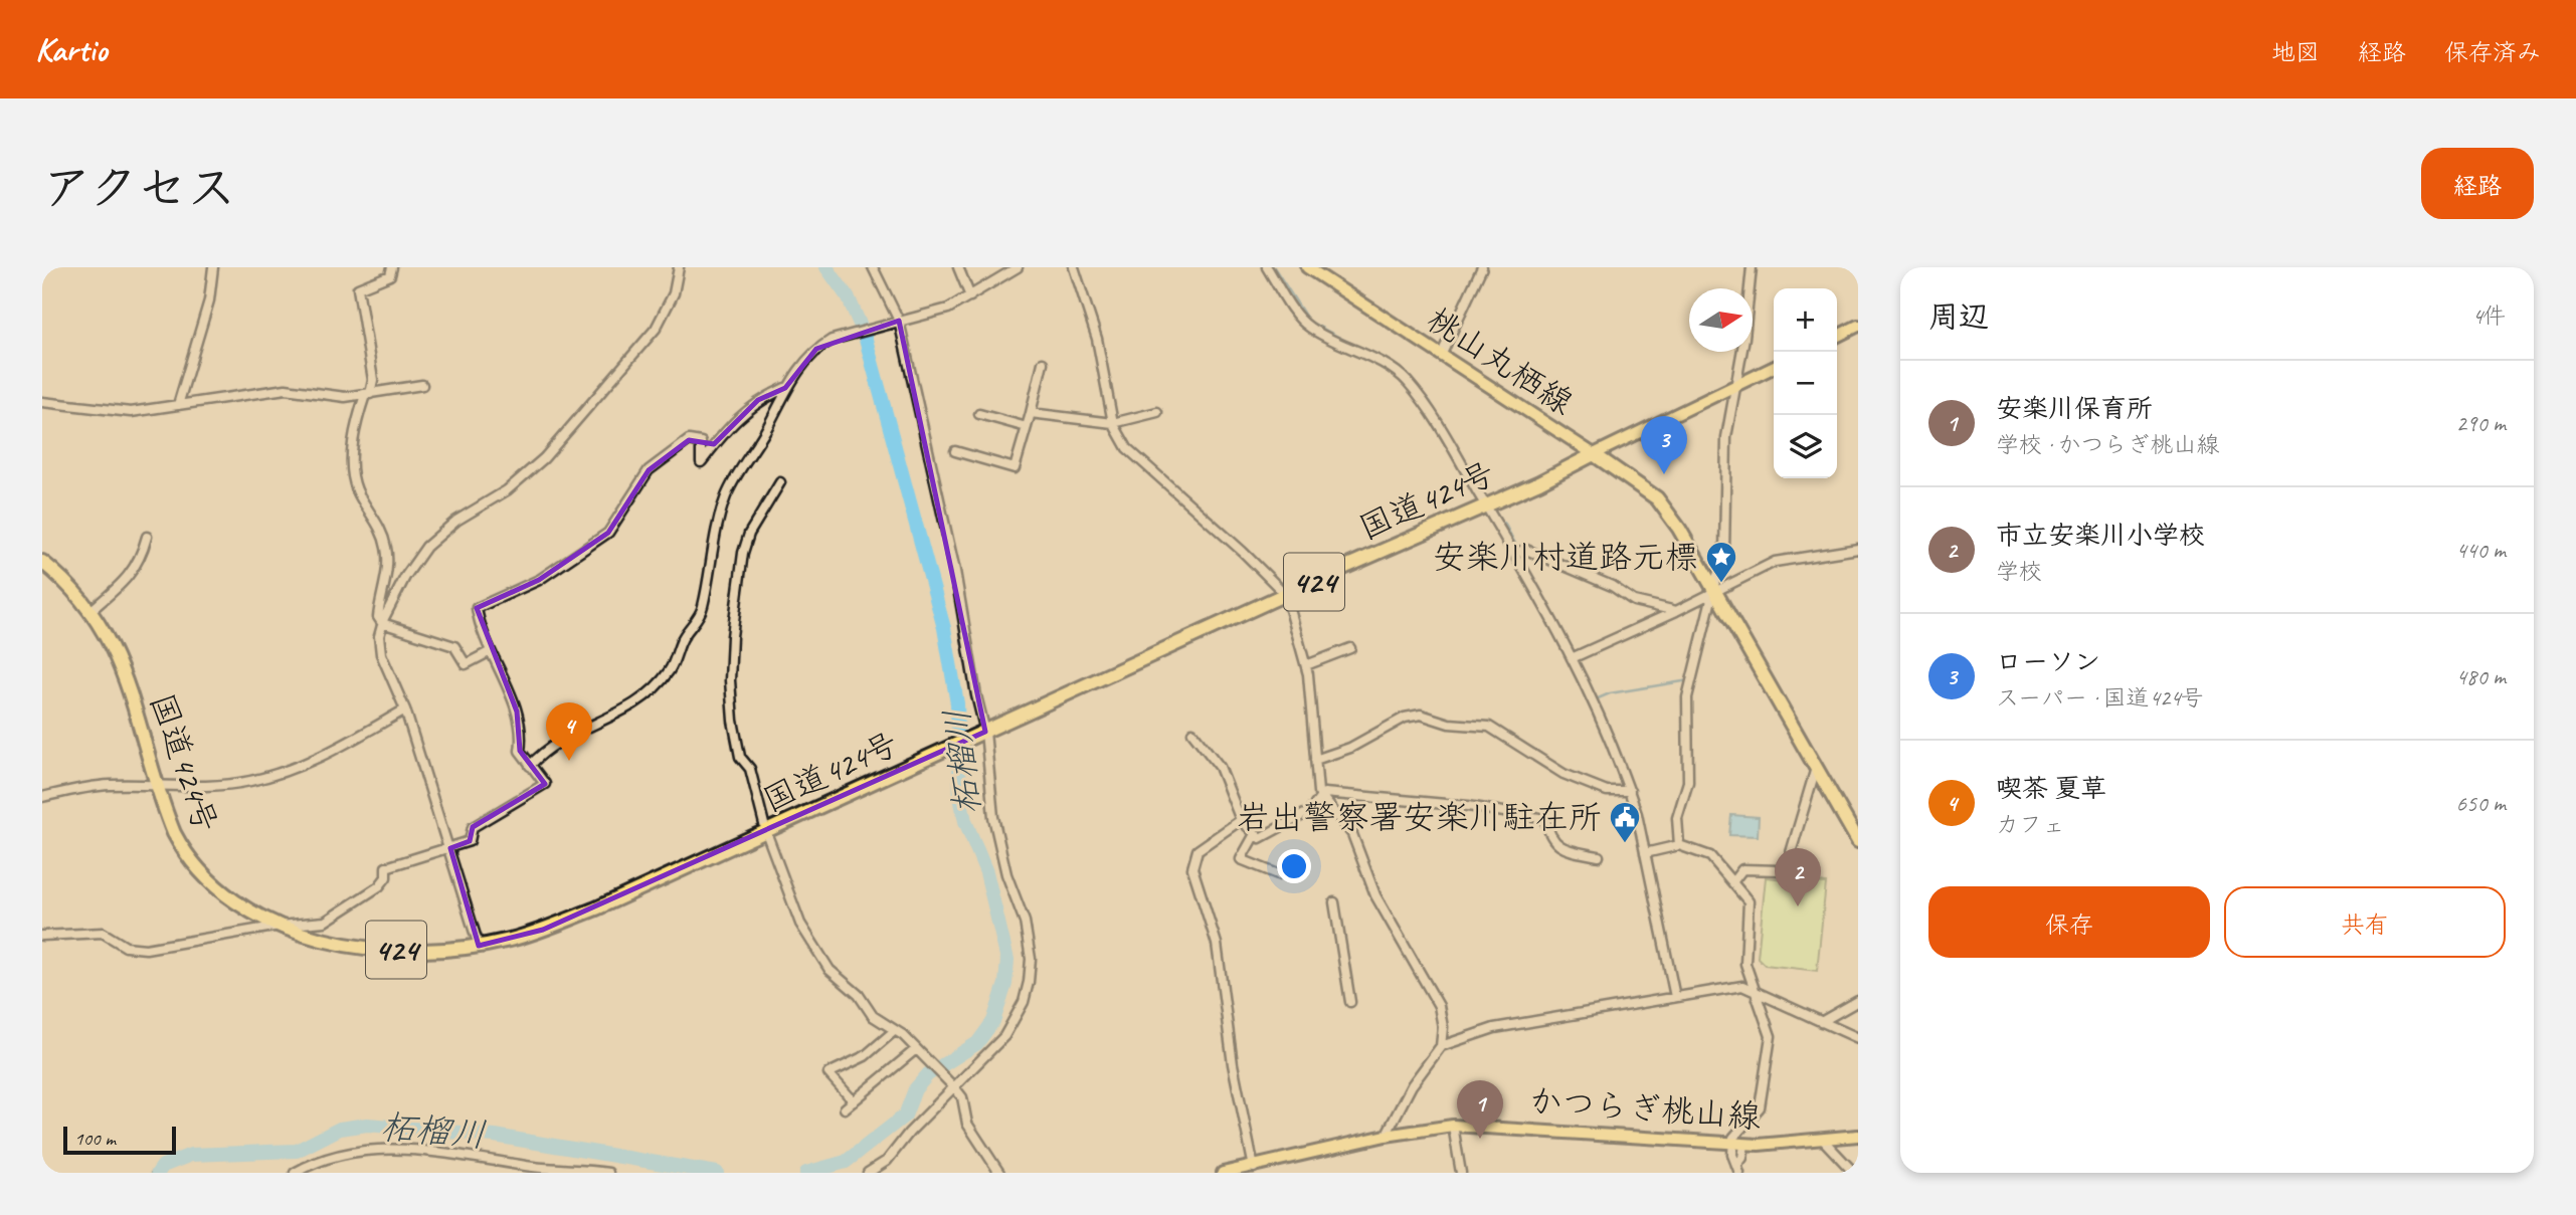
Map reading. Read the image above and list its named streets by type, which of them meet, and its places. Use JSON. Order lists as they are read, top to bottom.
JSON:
{
  "streets": {
    "highway": ["国道424号", "424"],
    "main road": ["桃山丸栖線", "かつらぎ桃山線"]
  },
  "crossings": [
    ["桃山丸栖線", "国道424号"]
  ],
  "water": ["柘榴川"],
  "places": {
    "place": ["安楽川村道路元標"],
    "public building": ["岩出警察署安楽川駐在所"]
  },
  "scale_bar": "100 m",
  "north": "right",
  "page": {
    "header": "Kartio",
    "nav": ["地図", "経路", "保存済み"],
    "title": "アクセス",
    "buttons": [
      "経路",
      ["保存", "共有"]
    ],
    "heading": ["周辺", "4件"],
    "map_buttons": ["+", "−"],
    "list": [
      {
        "mark": "1",
        "name": "安楽川保育所",
        "note": "学校 · かつらぎ桃山線",
        "value": "290 m"
      },
      {
        "mark": "2",
        "name": "市立安楽川小学校",
        "note": "学校",
        "value": "440 m"
      },
      {
        "mark": "3",
        "name": "ローソン",
        "note": "スーパー · 国道424号",
        "value": "480 m"
      },
      {
        "mark": "4",
        "name": "喫茶 夏草",
        "note": "カフェ",
        "value": "650 m"
      }
    ],
    "pins": [
      "3",
      "4",
      "2",
      "1"
    ],
    "scale": "100 m"
  }
}
